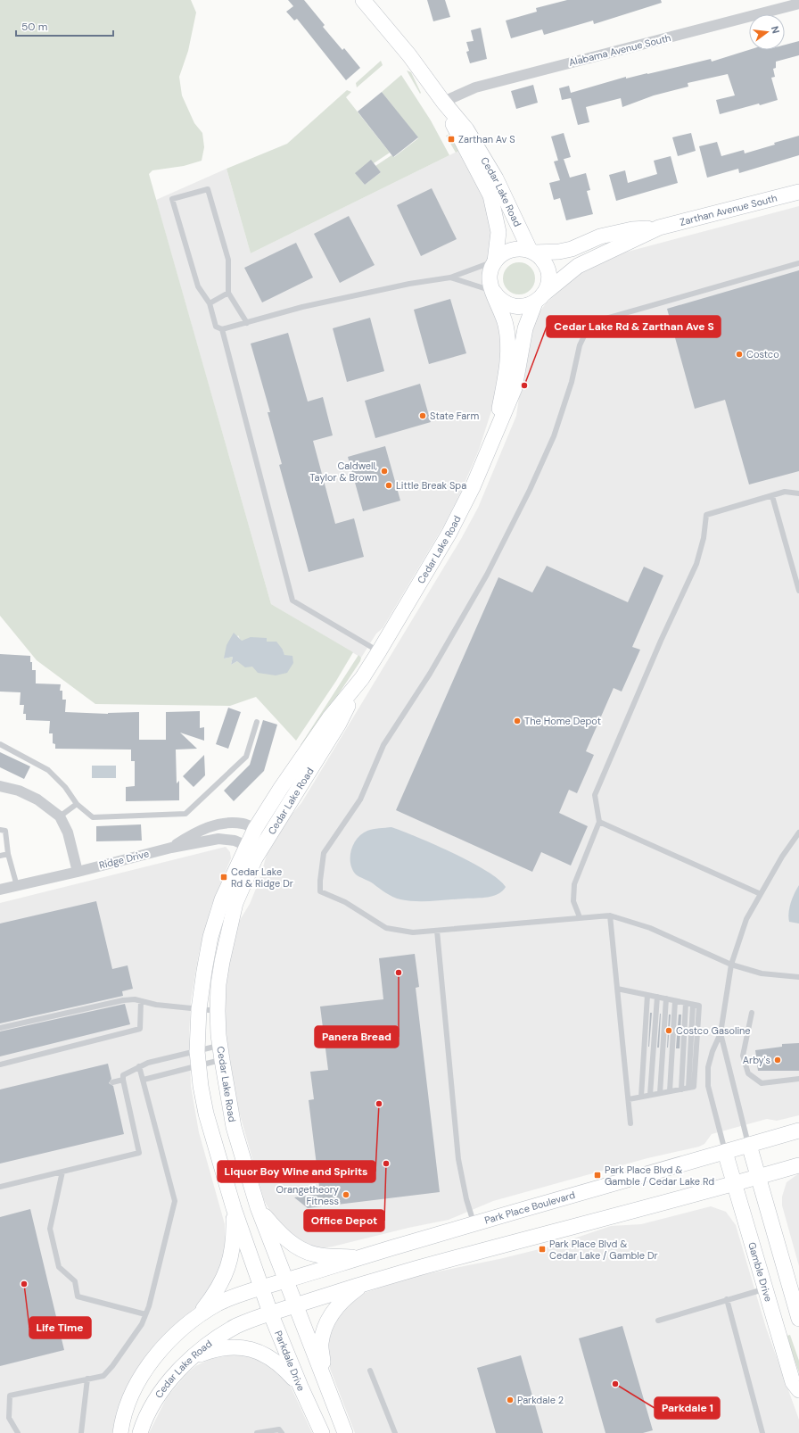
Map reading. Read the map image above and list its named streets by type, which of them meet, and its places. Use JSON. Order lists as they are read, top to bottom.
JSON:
{
  "streets": {
    "street": [
      "Alabama Avenue South",
      "Cedar Lake Road",
      "Zarthan Avenue South",
      "Ridge Drive",
      "Park Place Boulevard",
      "Gamble Drive",
      "Parkdale Drive"
    ]
  },
  "crossings": [
    ["Alabama Avenue South", "Cedar Lake Road"],
    ["Cedar Lake Road", "Zarthan Avenue South"],
    ["Cedar Lake Road", "Ridge Drive"],
    ["Cedar Lake Road", "Park Place Boulevard"],
    ["Cedar Lake Road", "Parkdale Drive"],
    ["Park Place Boulevard", "Gamble Drive"],
    ["Park Place Boulevard", "Parkdale Drive"]
  ],
  "places": {
    "transit": [
      "Zarthan Av S",
      "Cedar Lake Rd & Ridge Dr",
      "Park Place Blvd & Gamble / Cedar Lake Rd",
      "Park Place Blvd & Cedar Lake / Gamble Dr"
    ],
    "other": [
      "Costco",
      "Cedar Lake Rd & Zarthan Ave S",
      "State Farm",
      "Caldwell, Taylor & Brown",
      "Little Break Spa",
      "The Home Depot",
      "Panera Bread",
      "Costco Gasoline",
      "Arby's",
      "Liquor Boy Wine and Spirits",
      "Office Depot",
      "Orangetheory Fitness",
      "Life Time",
      "Parkdale 1",
      "Parkdale 2"
    ]
  },
  "scale_bar": "50 m",
  "north": "right"
}
